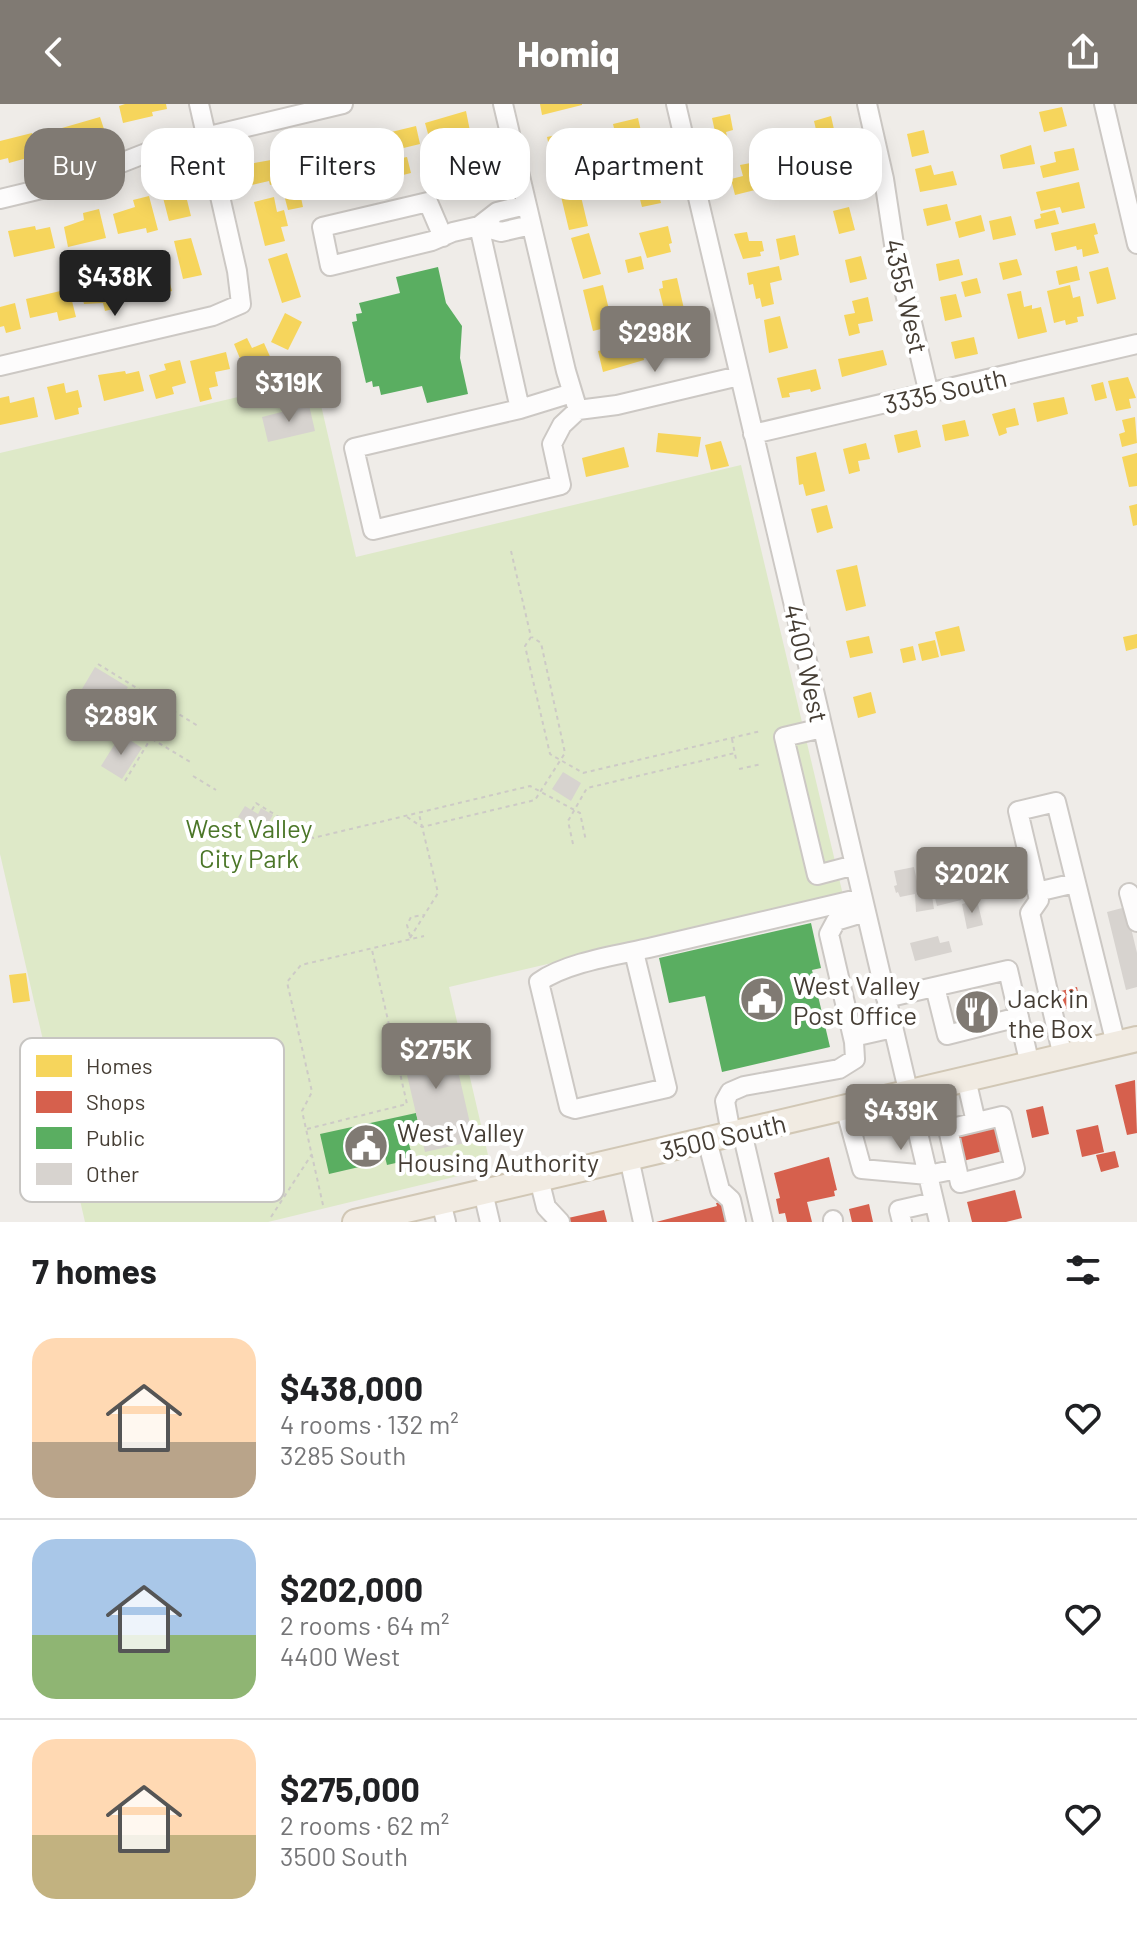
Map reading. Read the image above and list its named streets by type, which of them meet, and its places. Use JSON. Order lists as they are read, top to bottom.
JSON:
{
  "streets": {
    "main road": ["3500 South"],
    "street": ["4355 West", "3335 South", "4400 West"]
  },
  "crossings": [
    ["4355 West", "3335 South"],
    ["3335 South", "4400 West"],
    ["4400 West", "3500 South"]
  ],
  "parks": ["West Valley City Park"],
  "places": {
    "public building": ["West Valley Post Office", "West Valley Housing Authority"],
    "restaurant": ["Jack in the Box"]
  },
  "legend": [
    "Homes",
    "Shops",
    "Public",
    "Other"
  ],
  "page": {
    "header": "Homiq",
    "chip": [
      "Buy",
      "Rent",
      "Filters",
      "New",
      "Apartment",
      "House"
    ],
    "price": [
      "$438K",
      "$298K",
      "$319K",
      "$289K",
      "$202K",
      "$275K",
      "$439K"
    ],
    "heading": "7 homes",
    "list": [
      {
        "name": "$438,000",
        "note": "4 rooms · 132 m² · 3285 South"
      },
      {
        "name": "$202,000",
        "note": "2 rooms · 64 m² · 4400 West"
      },
      {
        "name": "$275,000",
        "note": "2 rooms · 62 m² · 3500 South"
      }
    ]
  }
}
